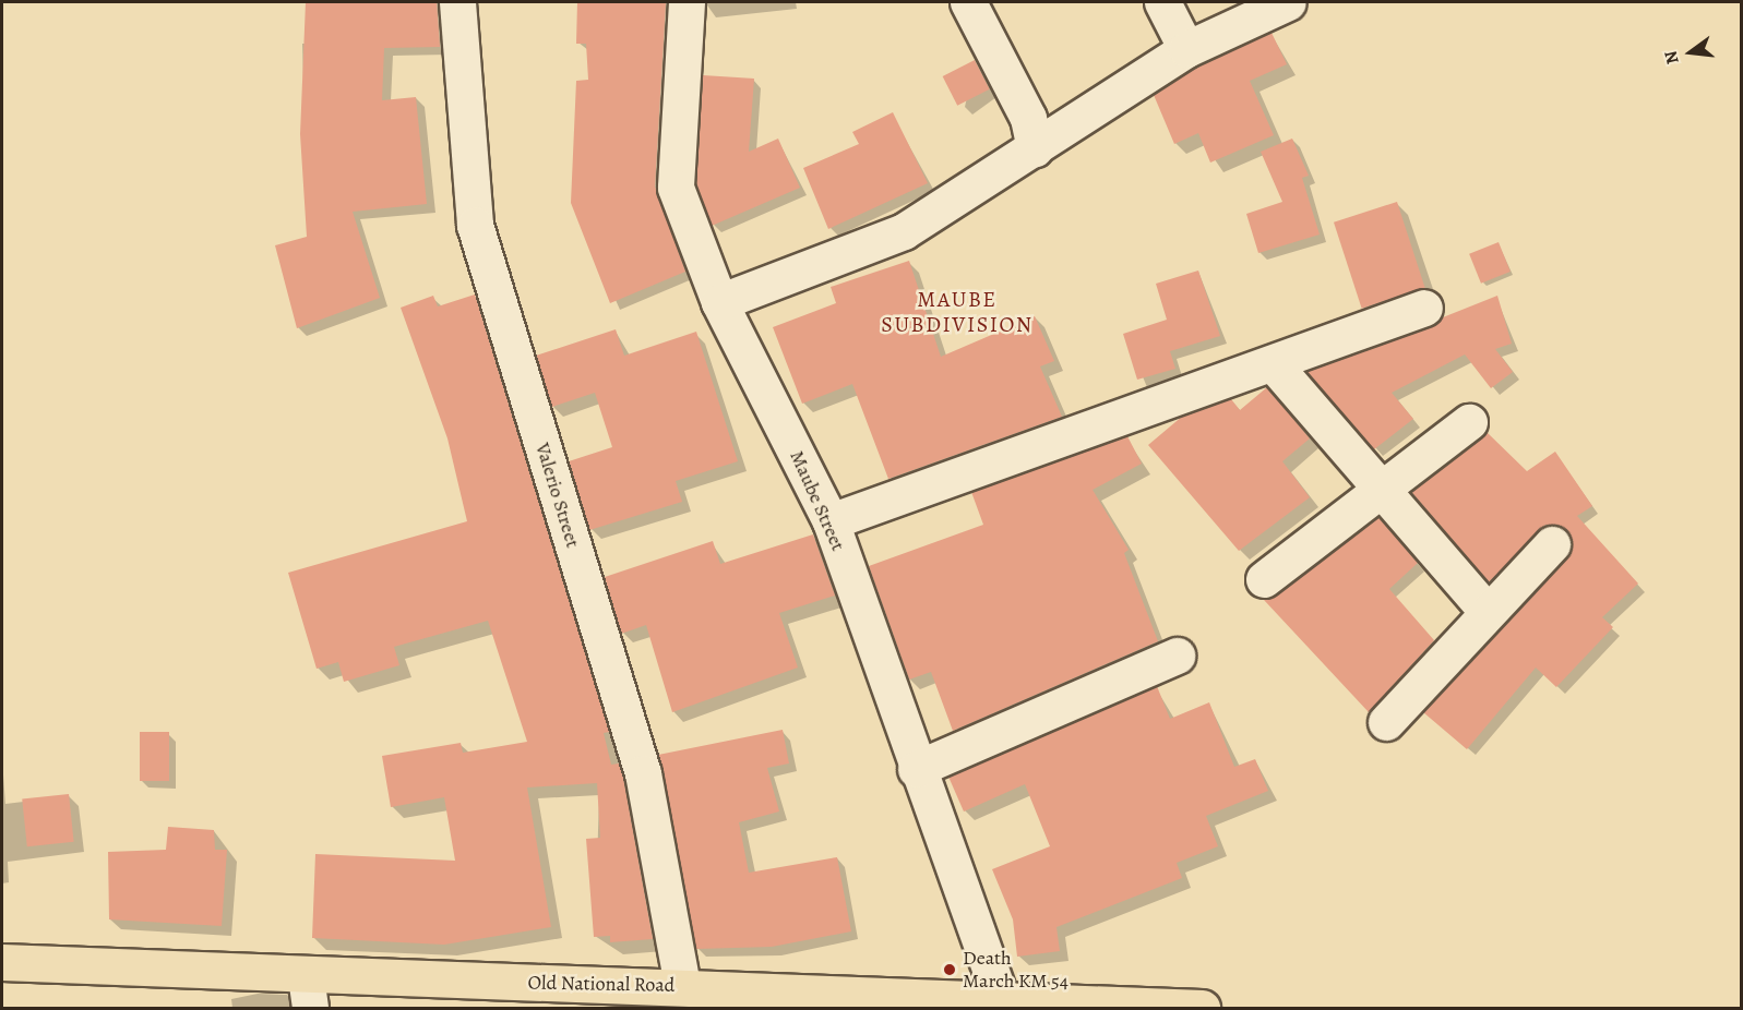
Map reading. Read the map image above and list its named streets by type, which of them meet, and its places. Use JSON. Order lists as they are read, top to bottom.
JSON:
{
  "streets": {
    "main road": ["Old National Road"],
    "street": ["Valerio Street", "Maube Street"]
  },
  "crossings": [
    ["Valerio Street", "Old National Road"],
    ["Maube Street", "Old National Road"]
  ],
  "districts": ["MAUBE SUBDIVISION"],
  "places": ["Death March KM 54"],
  "north": "left"
}
